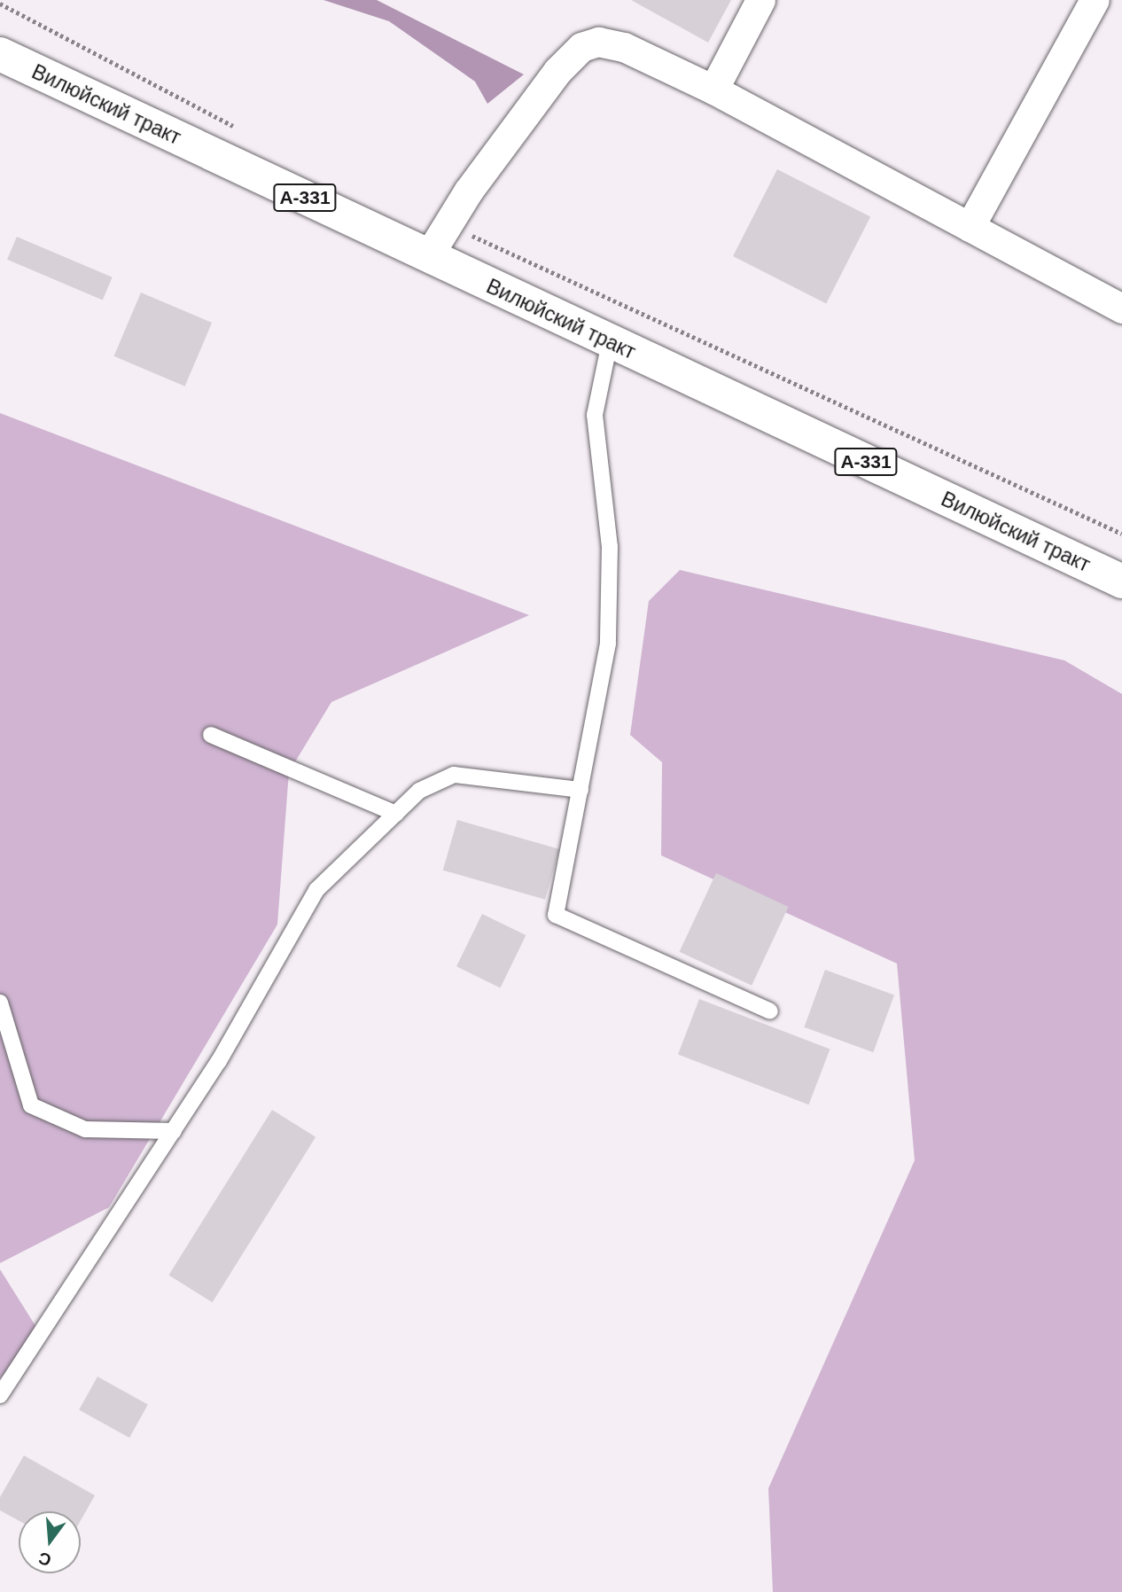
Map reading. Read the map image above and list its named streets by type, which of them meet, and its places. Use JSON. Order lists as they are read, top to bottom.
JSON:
{
  "streets": {
    "main road": ["Вилюйский тракт", "А-331"]
  },
  "north": "bottom"
}
